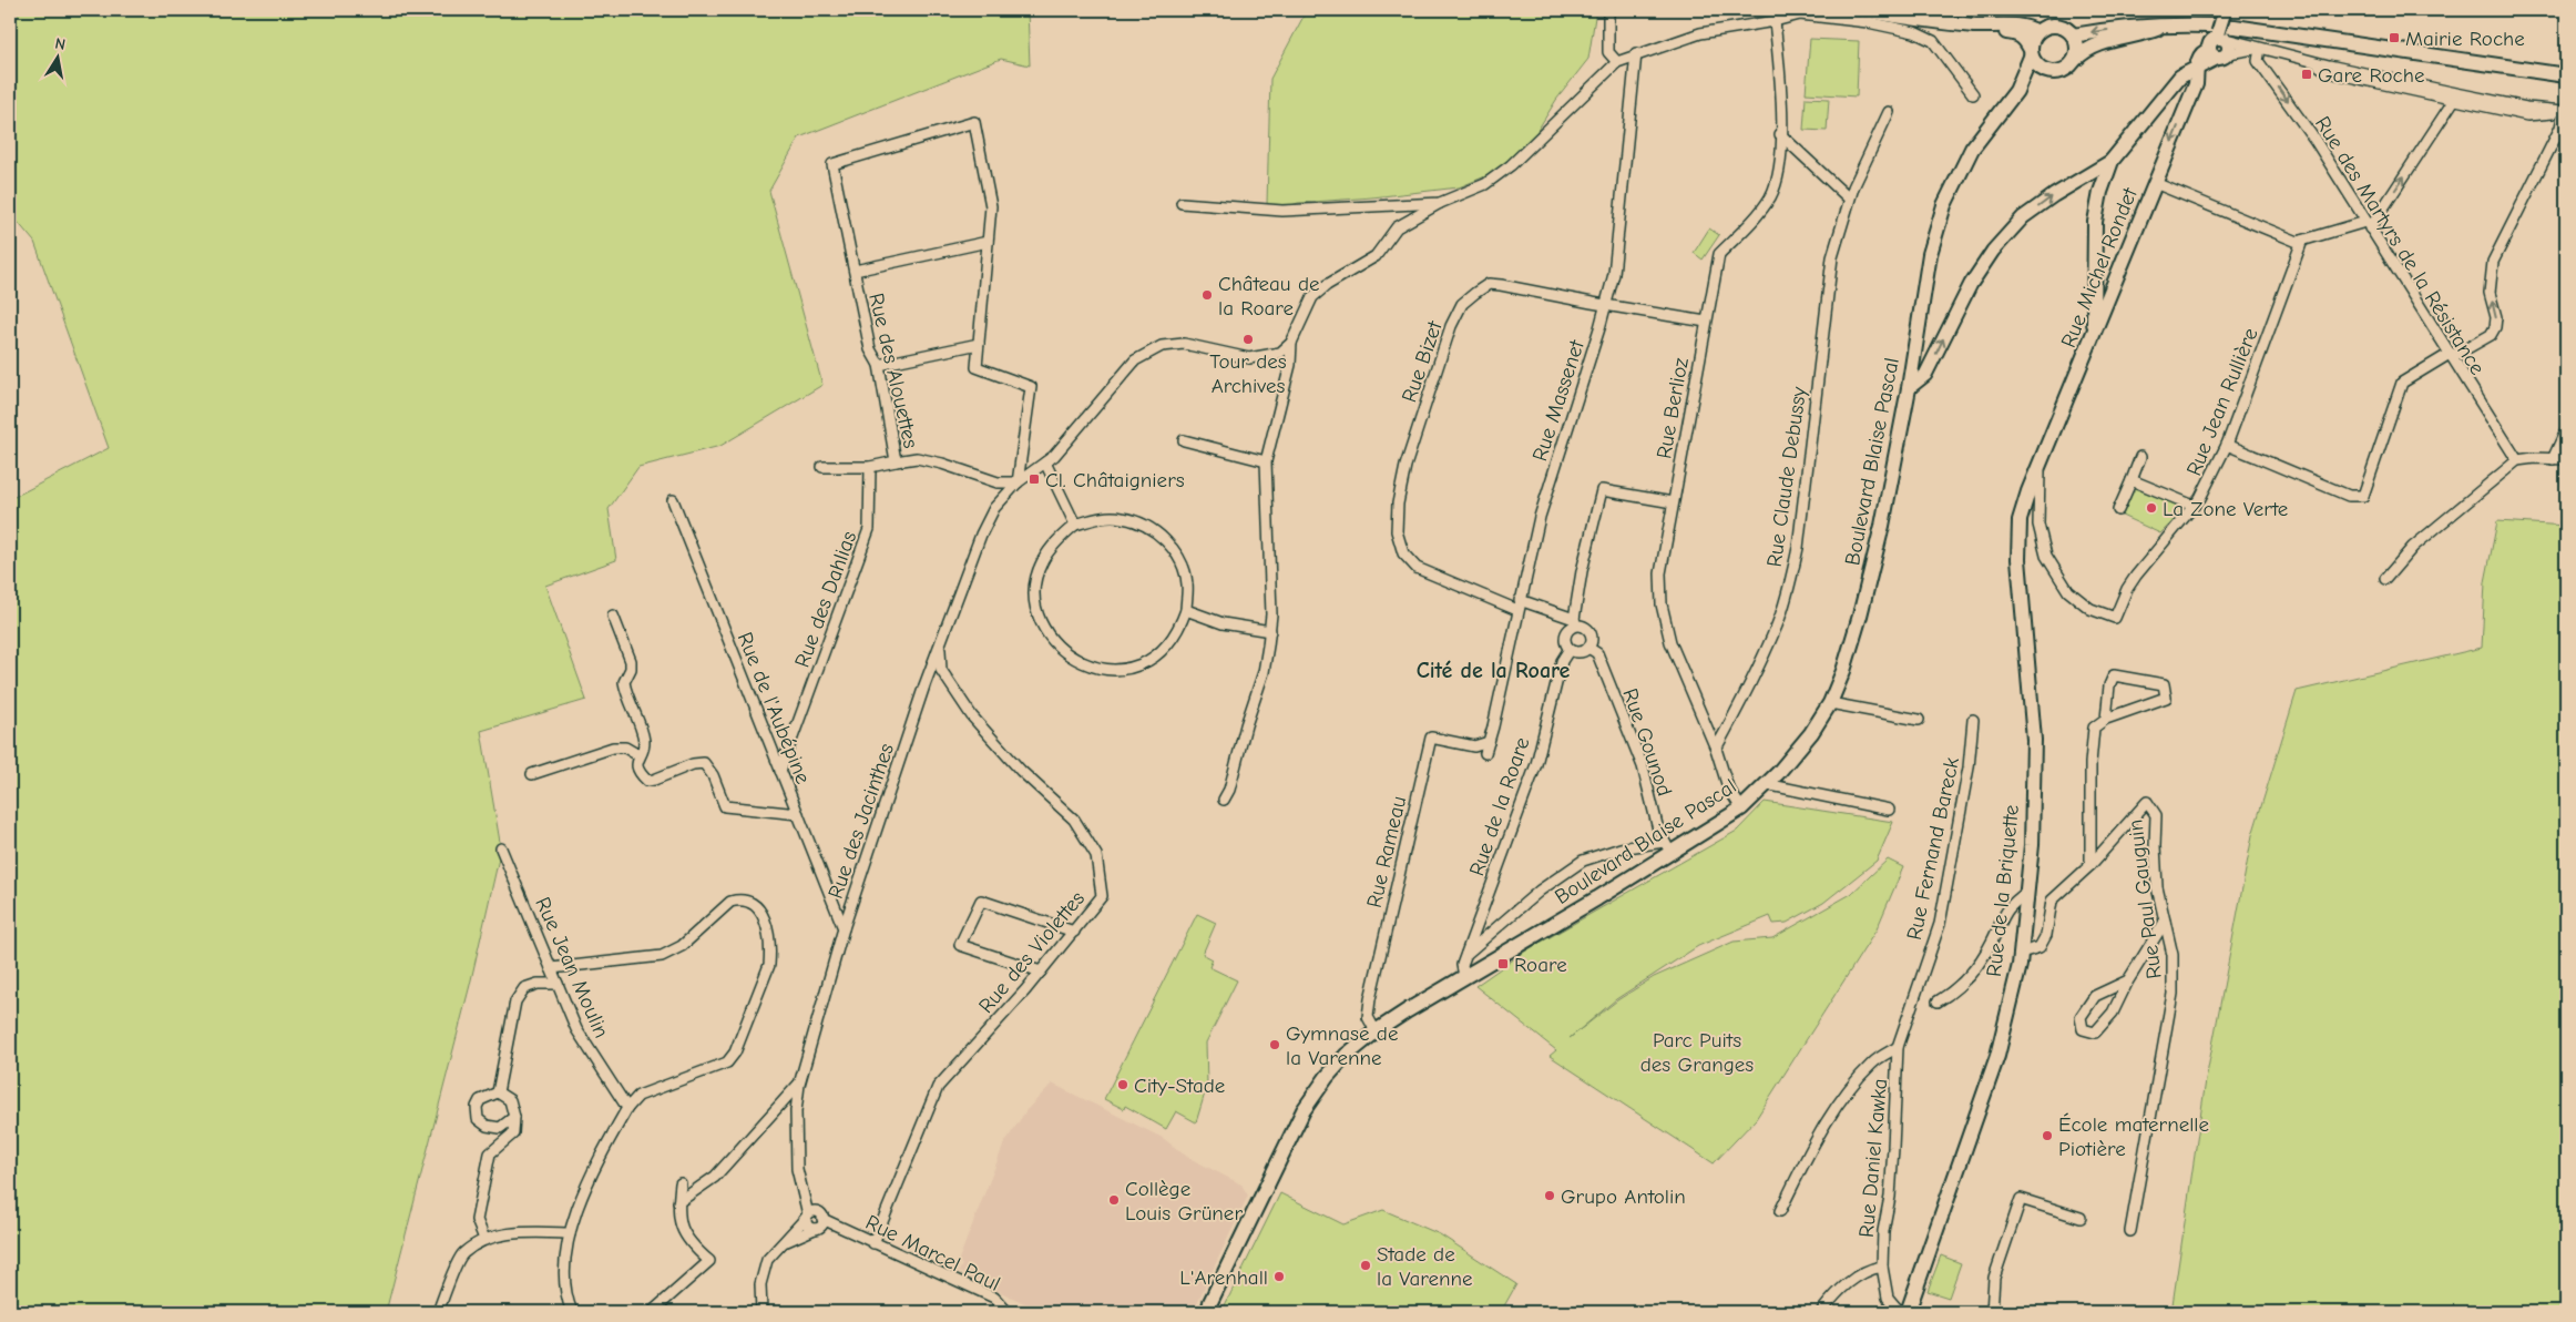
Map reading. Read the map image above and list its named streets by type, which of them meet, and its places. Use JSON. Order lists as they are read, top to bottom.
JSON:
{
  "streets": {
    "main road": ["Rue Michel Rondet", "Boulevard Blaise Pascal", "Rue de la Briquette"],
    "street": [
      "Rue des Martyrs de la Résistance",
      "Rue Bizet",
      "Rue des Alouettes",
      "Rue Massenet",
      "Rue Jean Rullière",
      "Rue Berlioz",
      "Rue Claude Debussy",
      "Rue des Dahlias",
      "Rue de l'Aubépine",
      "Rue Gounod",
      "Rue de la Roare",
      "Rue des Jacinthes",
      "Rue Fernand Bareck",
      "Rue Rameau",
      "Rue Paul Gauguin",
      "Rue des Violettes",
      "Rue Jean Moulin",
      "Rue Daniel Kawka",
      "Rue Marcel Paul"
    ]
  },
  "crossings": [
    ["Rue Michel Rondet", "Rue Jean Rullière"],
    ["Rue Michel Rondet", "Rue de la Briquette"],
    ["Rue Bizet", "Rue Massenet"],
    ["Rue Bizet", "Rue Berlioz"],
    ["Rue Bizet", "Rue Gounod"],
    ["Rue Bizet", "Rue de la Roare"],
    ["Rue des Alouettes", "Rue des Jacinthes"],
    ["Rue Massenet", "Rue Rameau"],
    ["Rue Berlioz", "Boulevard Blaise Pascal"],
    ["Rue Berlioz", "Rue Claude Debussy"],
    ["Rue Berlioz", "Rue de la Roare"],
    ["Boulevard Blaise Pascal", "Rue Gounod"],
    ["Boulevard Blaise Pascal", "Rue de la Roare"],
    ["Boulevard Blaise Pascal", "Rue Rameau"],
    ["Rue des Dahlias", "Rue de l'Aubépine"],
    ["Rue de l'Aubépine", "Rue des Jacinthes"],
    ["Rue Gounod", "Rue de la Roare"],
    ["Rue des Jacinthes", "Rue des Violettes"],
    ["Rue des Jacinthes", "Rue Marcel Paul"],
    ["Rue Fernand Bareck", "Rue Daniel Kawka"],
    ["Rue de la Briquette", "Rue Paul Gauguin"],
    ["Rue des Violettes", "Rue Marcel Paul"]
  ],
  "one_way": ["Rue des Martyrs de la Résistance"],
  "districts": ["Cité de la Roare"],
  "parks": ["Parc Puits des Granges"],
  "places": {
    "transit": [
      "Mairie Roche",
      "Gare Roche",
      "Cl. Châtaigniers",
      "Roare"
    ],
    "other": [
      "Château de la Roare",
      "Tour des Archives",
      "La Zone Verte",
      "Gymnase de la Varenne",
      "City-Stade",
      "École maternelle Piotière",
      "Grupo Antolin",
      "Collège Louis Grüner",
      "Stade de la Varenne",
      "L'Arenhall"
    ]
  },
  "north": "top"
}
